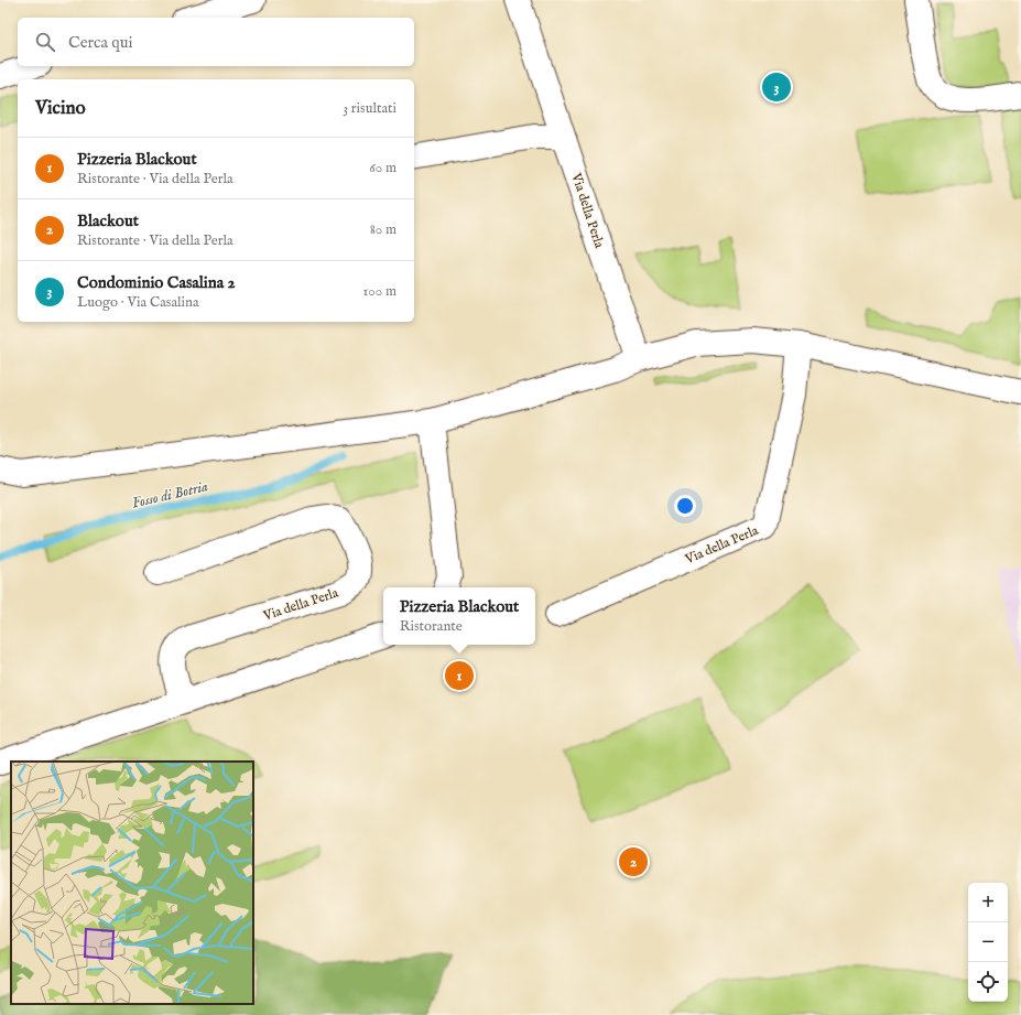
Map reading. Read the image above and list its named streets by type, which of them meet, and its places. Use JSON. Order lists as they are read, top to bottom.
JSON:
{
  "streets": {
    "street": ["Via della Perla"]
  },
  "water": ["Fosso di Botria"],
  "page": {
    "search": "Cerca qui",
    "pins": ["3", "1", "2"],
    "heading": ["Vicino", "3 risultati"],
    "list": [
      {
        "mark": "1",
        "name": "Pizzeria Blackout",
        "note": "Ristorante · Via della Perla",
        "value": "60 m"
      },
      {
        "mark": "2",
        "name": "Blackout",
        "note": "Ristorante · Via della Perla",
        "value": "80 m"
      },
      {
        "mark": "3",
        "name": "Condominio Casalina 2",
        "note": "Luogo · Via Casalina",
        "value": "100 m"
      }
    ],
    "popup": ["Pizzeria Blackout", "Ristorante"],
    "map_buttons": ["+", "−"]
  }
}
